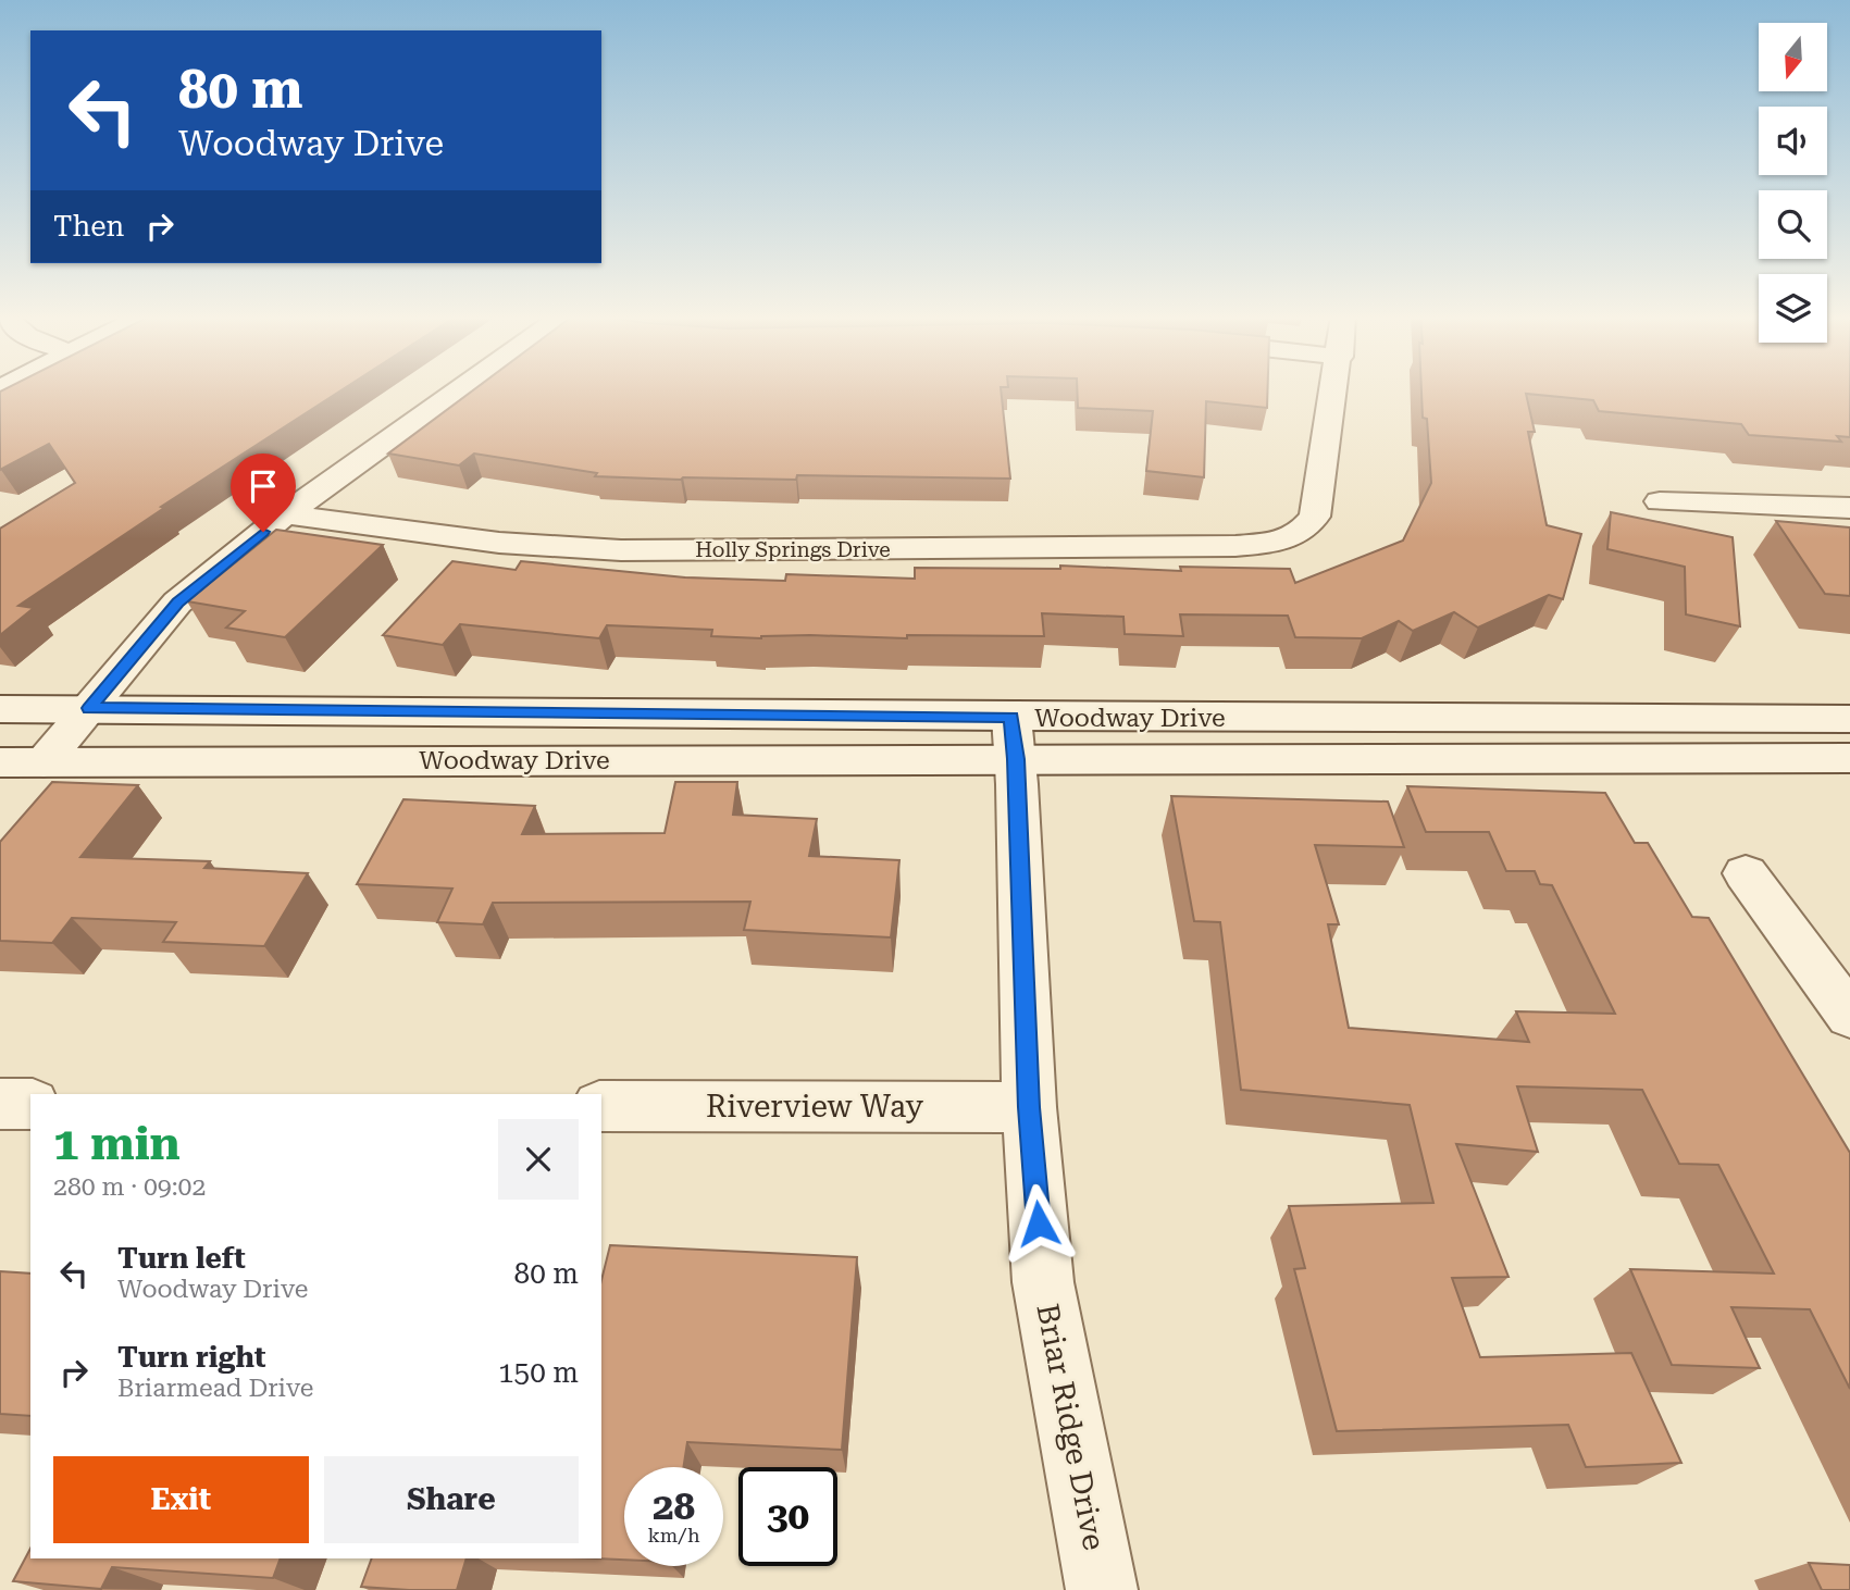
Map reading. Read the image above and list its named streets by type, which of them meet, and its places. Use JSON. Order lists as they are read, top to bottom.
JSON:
{
  "streets": {
    "street": [
      "Holly Springs Drive",
      "Woodway Drive",
      "Riverview Way",
      "Briar Ridge Drive"
    ]
  },
  "crossings": [
    ["Woodway Drive", "Briar Ridge Drive"],
    ["Riverview Way", "Briar Ridge Drive"]
  ],
  "north": "bottom",
  "page": {
    "turn": ["80 m", "Woodway Drive"],
    "then": "Then",
    "heading": ["1 min", "280 m · 09:02"],
    "list": [
      {
        "name": "Turn left",
        "note": "Woodway Drive",
        "value": "80 m"
      },
      {
        "name": "Turn right",
        "note": "Briarmead Drive",
        "value": "150 m"
      }
    ],
    "buttons": ["Exit", "Share"],
    "speed": "28 km/h",
    "limit": "30"
  }
}
